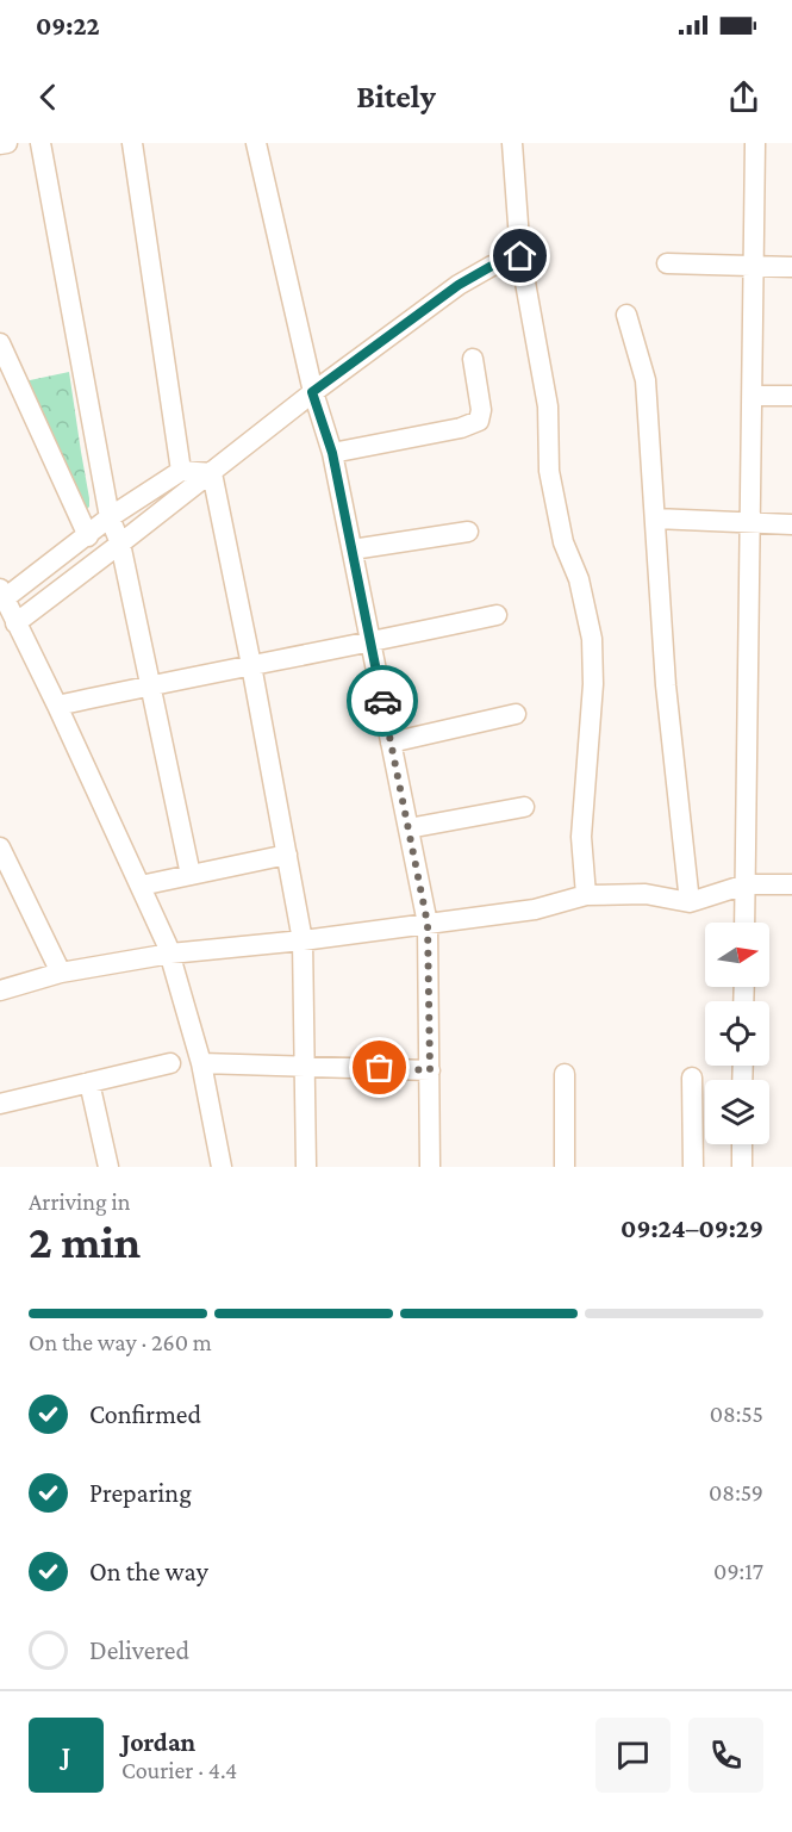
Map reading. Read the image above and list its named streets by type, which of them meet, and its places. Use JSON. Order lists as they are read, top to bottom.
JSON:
{
  "north": "right",
  "page": {
    "status": "09:22",
    "header": "Bitely",
    "heading": ["2 min", "Arriving in", "09:24–09:29"],
    "panel": ["Jordan", "Courier · 4.4"],
    "bar": "On the way · 260 m",
    "list": [
      ["Confirmed", "08:55"],
      ["Preparing", "08:59"],
      ["On the way", "09:17"],
      "Delivered"
    ],
    "round": "J"
  }
}
